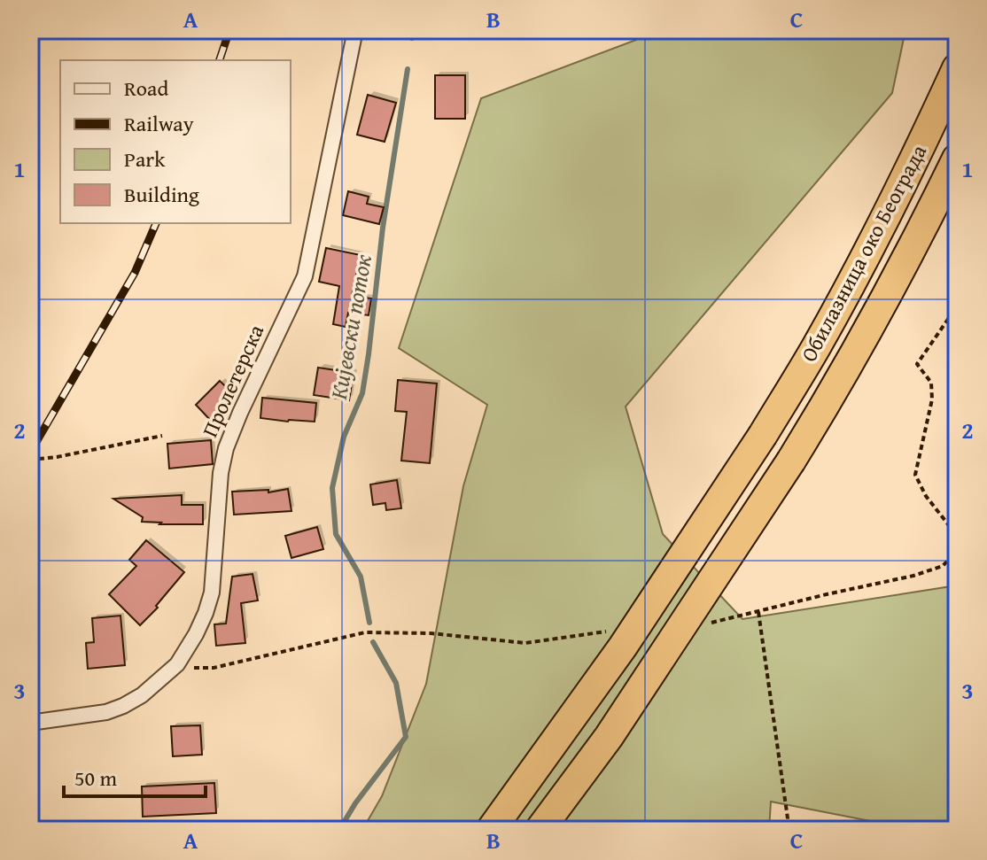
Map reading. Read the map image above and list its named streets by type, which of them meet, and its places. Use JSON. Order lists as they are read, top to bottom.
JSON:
{
  "streets": {
    "highway": ["Обилазница око Београда"],
    "street": ["Пролетерска"]
  },
  "water": ["Кијевски поток"],
  "legend": [
    "Road",
    "Railway",
    "Park",
    "Building"
  ],
  "scale_bar": "50 m",
  "grid": {
    "columns": ["A", "B", "C"],
    "rows": ["1", "2", "3"]
  }
}
